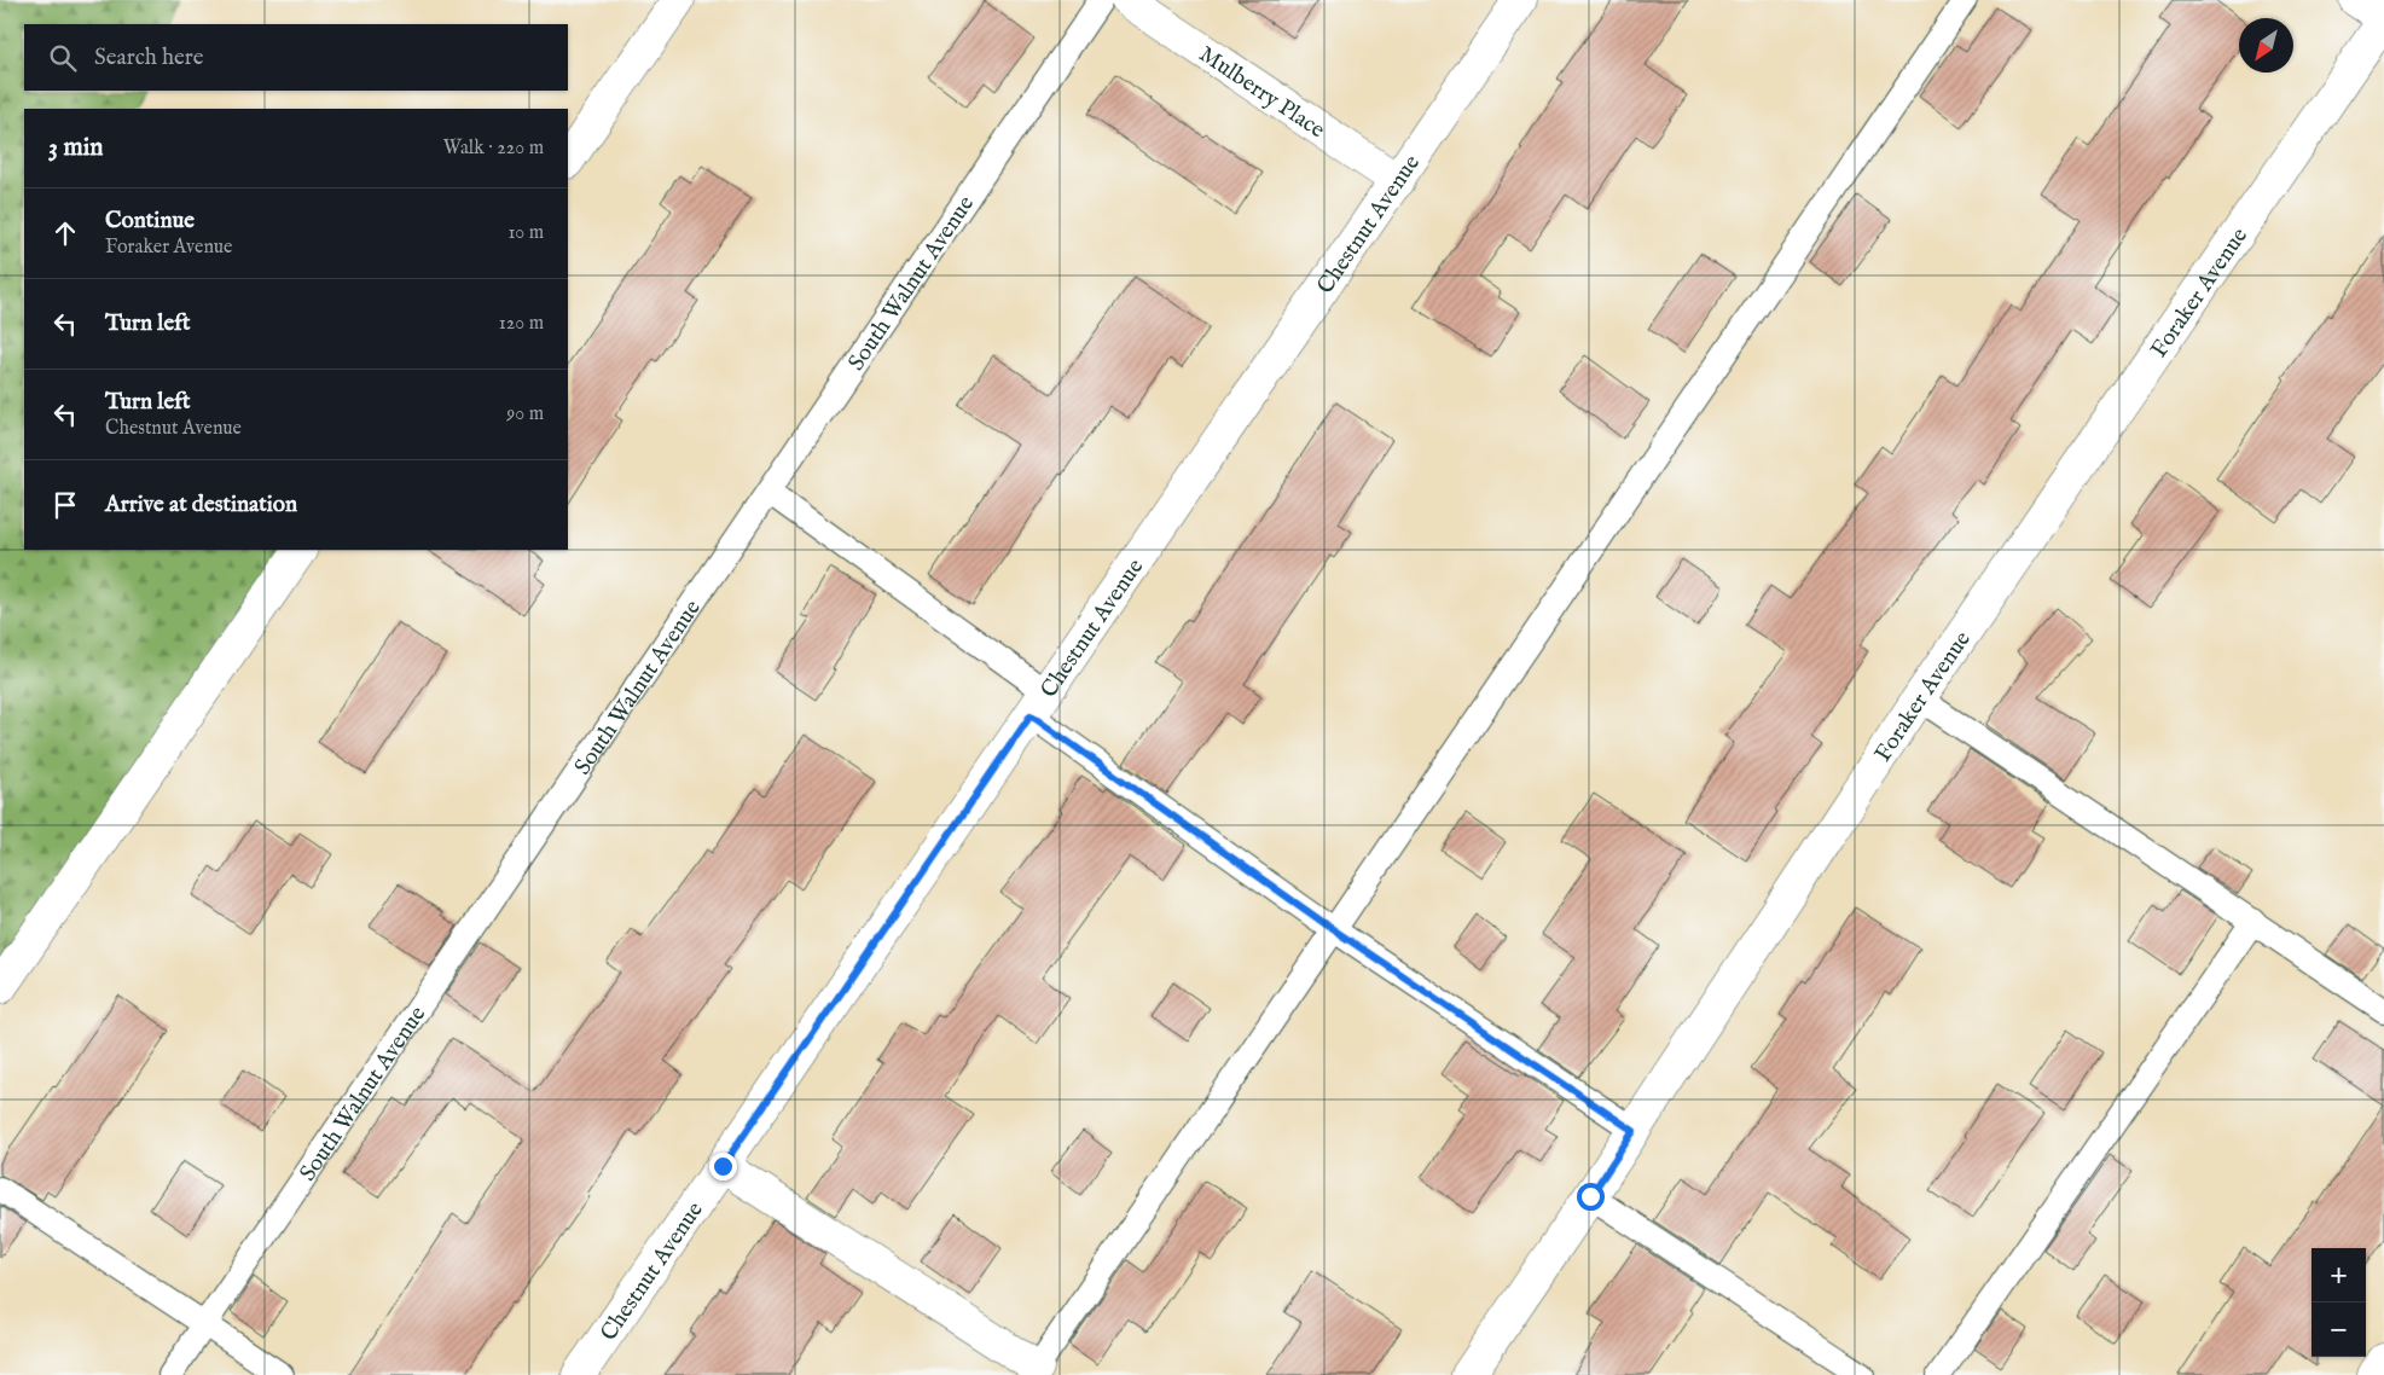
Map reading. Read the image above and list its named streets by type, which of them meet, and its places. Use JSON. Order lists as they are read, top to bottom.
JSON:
{
  "streets": {
    "street": ["Mulberry Place", "Chestnut Avenue", "Foraker Avenue"],
    "lane": ["South Walnut Avenue"]
  },
  "crossings": [
    ["Mulberry Place", "Chestnut Avenue"]
  ],
  "north": "bottom left",
  "page": {
    "search": "Search here",
    "heading": ["3 min", "Walk · 220 m"],
    "list": [
      ["Continue", "Foraker Avenue", "10 m"],
      ["Turn left", "120 m"],
      ["Turn left", "Chestnut Avenue", "90 m"],
      "Arrive at destination"
    ],
    "map_buttons": ["+", "−"]
  }
}
